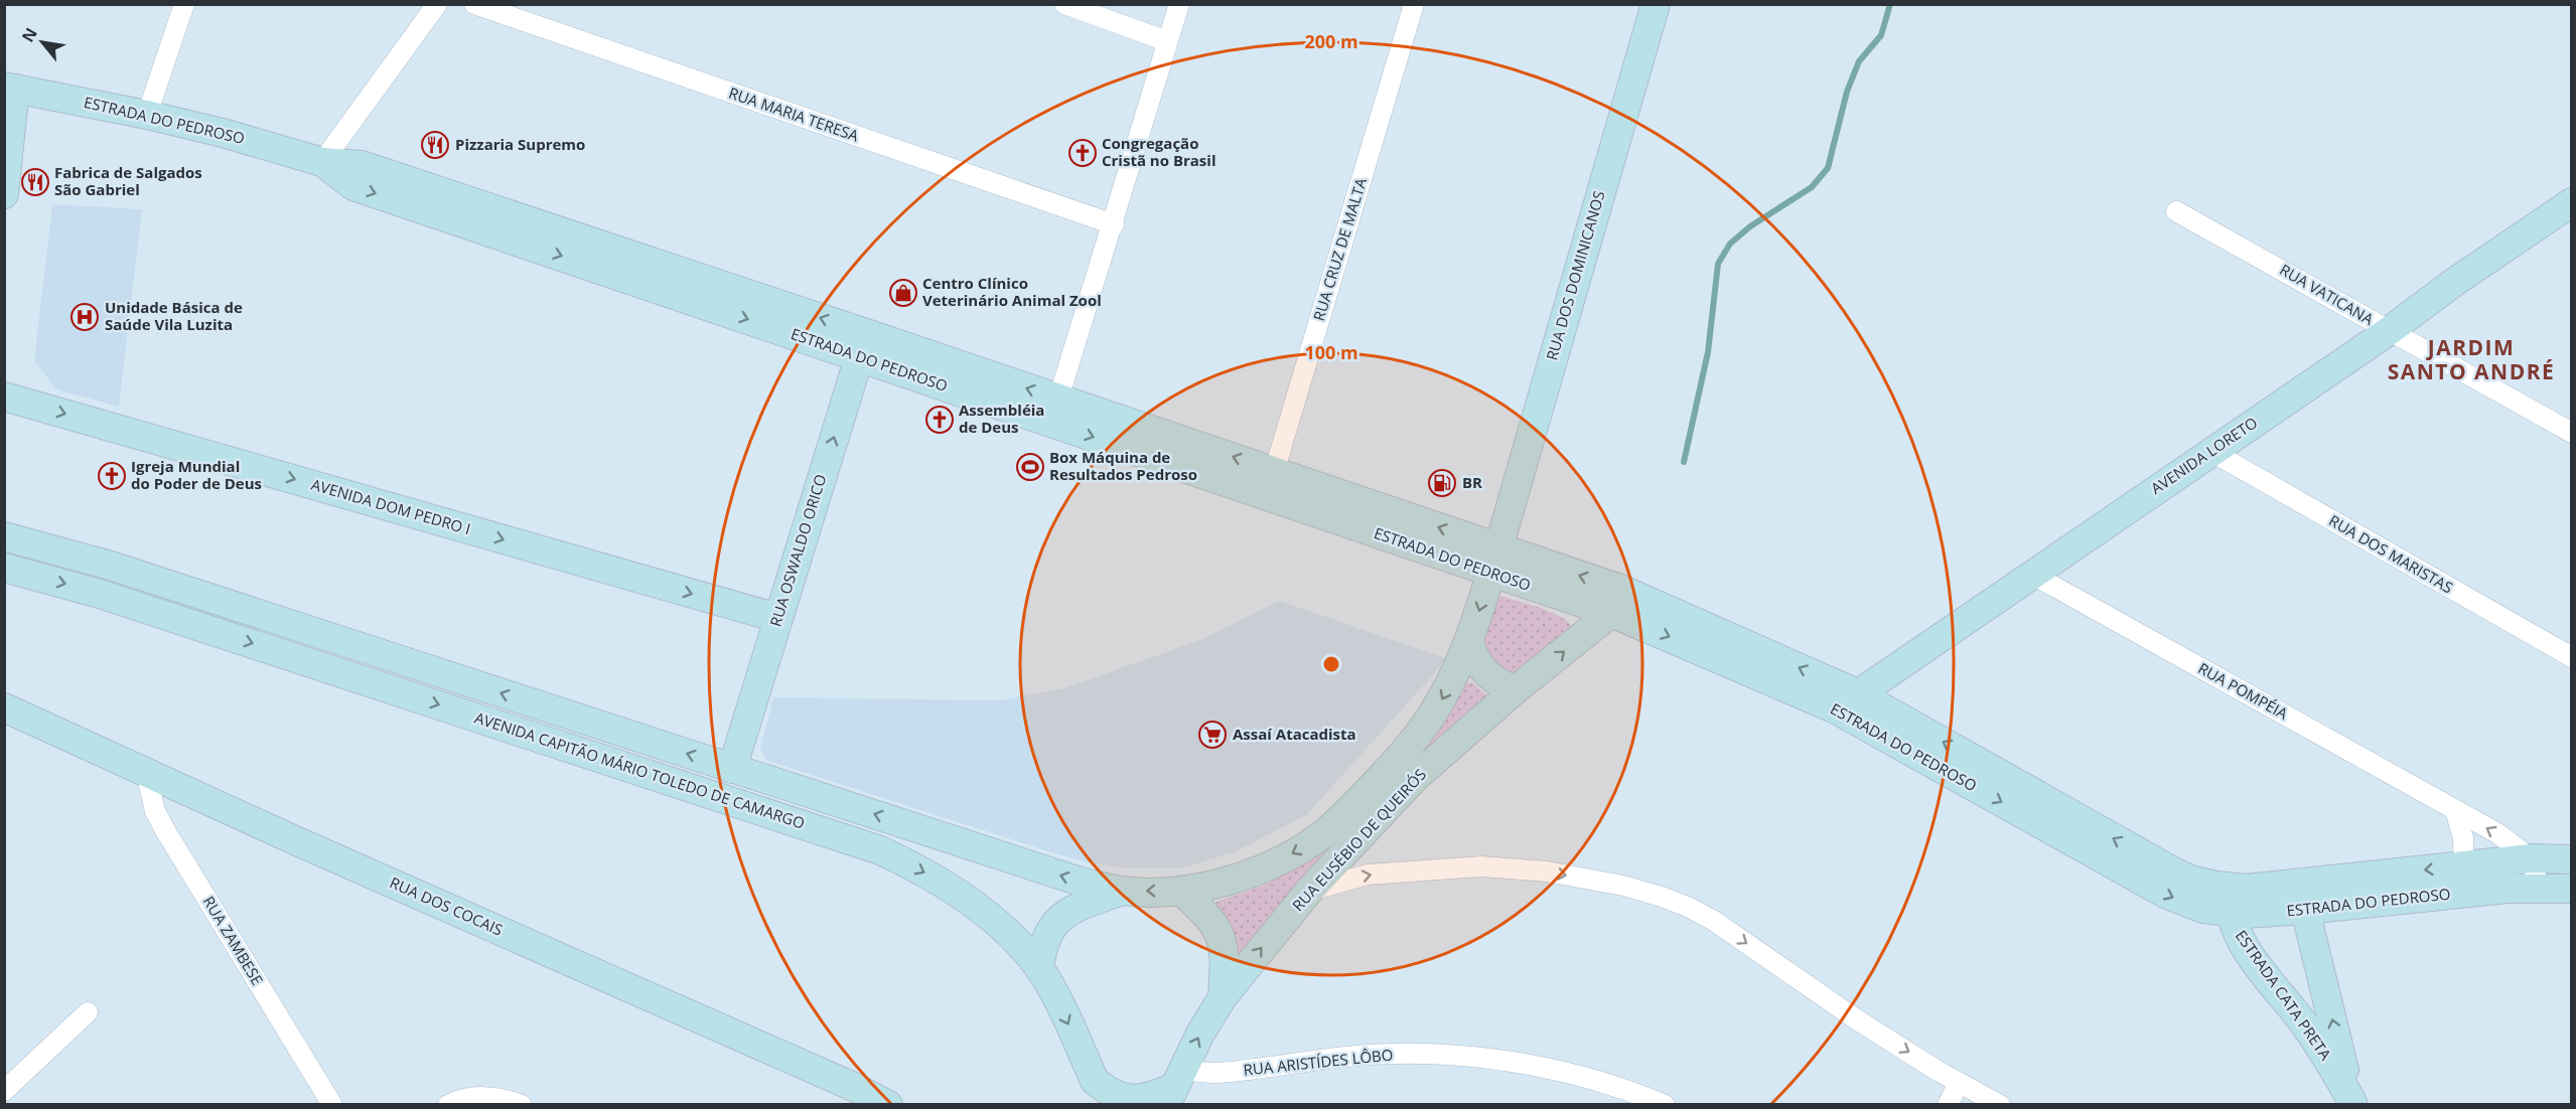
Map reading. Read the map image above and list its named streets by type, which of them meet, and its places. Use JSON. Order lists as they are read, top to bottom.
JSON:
{
  "streets": {
    "main road": [
      "ESTRADA DO PEDROSO",
      "RUA DOS DOMINICANOS",
      "AVENIDA LORETO",
      "AVENIDA DOM PEDRO I",
      "RUA OSWALDO ORICO",
      "AVENIDA CAPITÃO MÁRIO TOLEDO DE CAMARGO",
      "RUA EUSÉBIO DE QUEIRÓS",
      "RUA DOS COCAIS",
      "ESTRADA CATA PRETA"
    ],
    "street": [
      "RUA MARIA TERESA",
      "RUA CRUZ DE MALTA",
      "RUA VATICANA",
      "RUA DOS MARISTAS",
      "RUA POMPÉIA",
      "RUA ZAMBESE",
      "RUA ARISTÍDES LÔBO"
    ]
  },
  "crossings": [
    ["ESTRADA DO PEDROSO", "RUA CRUZ DE MALTA"],
    ["ESTRADA DO PEDROSO", "RUA DOS DOMINICANOS"],
    ["ESTRADA DO PEDROSO", "AVENIDA LORETO"],
    ["ESTRADA DO PEDROSO", "RUA OSWALDO ORICO"],
    ["ESTRADA DO PEDROSO", "RUA POMPÉIA"],
    ["ESTRADA DO PEDROSO", "RUA EUSÉBIO DE QUEIRÓS"],
    ["ESTRADA DO PEDROSO", "ESTRADA CATA PRETA"],
    ["RUA DOS DOMINICANOS", "RUA EUSÉBIO DE QUEIRÓS"],
    ["RUA VATICANA", "AVENIDA LORETO"],
    ["AVENIDA LORETO", "RUA DOS MARISTAS"],
    ["AVENIDA LORETO", "RUA POMPÉIA"],
    ["AVENIDA DOM PEDRO I", "RUA OSWALDO ORICO"],
    ["RUA OSWALDO ORICO", "AVENIDA CAPITÃO MÁRIO TOLEDO DE CAMARGO"],
    ["AVENIDA CAPITÃO MÁRIO TOLEDO DE CAMARGO", "RUA EUSÉBIO DE QUEIRÓS"],
    ["AVENIDA CAPITÃO MÁRIO TOLEDO DE CAMARGO", "RUA ARISTÍDES LÔBO"],
    ["RUA EUSÉBIO DE QUEIRÓS", "RUA ARISTÍDES LÔBO"],
    ["RUA DOS COCAIS", "RUA ZAMBESE"]
  ],
  "one_way": ["AVENIDA DOM PEDRO I", "RUA OSWALDO ORICO"],
  "districts": ["JARDIM SANTO ANDRÉ"],
  "places": {
    "restaurant": ["Pizzaria Supremo", "Fabrica de Salgados São Gabriel"],
    "church": ["Congregação Cristã no Brasil", "Assembléia de Deus", "Igreja Mundial do Poder de Deus"],
    "shop": ["Centro Clínico Veterinário Animal Zool"],
    "hospital": ["Unidade Básica de Saúde Vila Luzita"],
    "sports": ["Box Máquina de Resultados Pedroso"],
    "fuel station": ["BR"],
    "supermarket": ["Assaí Atacadista"]
  },
  "north": "top left",
  "rings": ["200 m", "100 m"]
}
